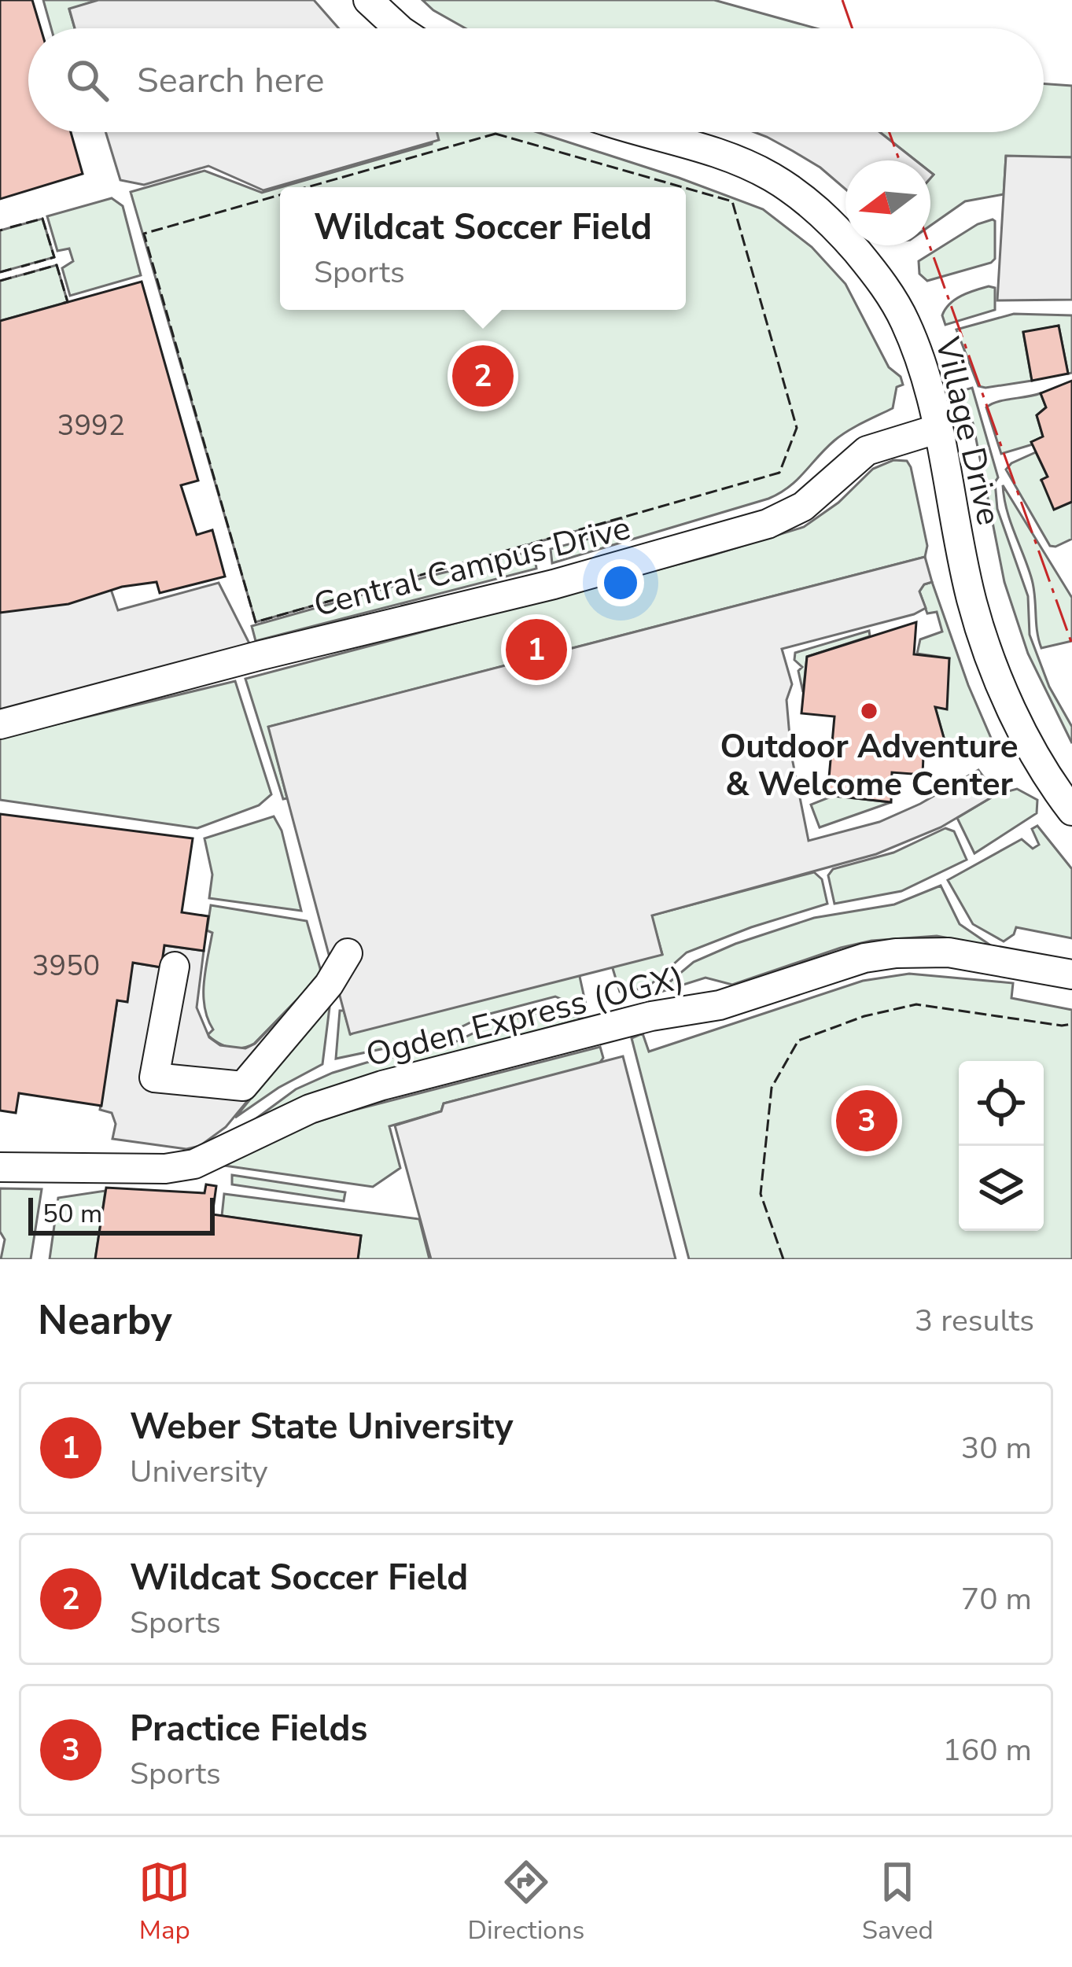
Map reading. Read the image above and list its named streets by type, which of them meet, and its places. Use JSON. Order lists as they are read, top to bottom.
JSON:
{
  "streets": {
    "street": ["Village Drive", "Central Campus Drive", "Ogden Express (OGX)"]
  },
  "crossings": [
    ["Village Drive", "Central Campus Drive"]
  ],
  "places": ["Outdoor Adventure & Welcome Center"],
  "house_numbers": ["3992", "3950"],
  "scale_bar": "50 m",
  "north": "left",
  "page": {
    "search": "Search here",
    "popup": ["Wildcat Soccer Field", "Sports"],
    "pins": ["2", "1", "3"],
    "scale": "50 m",
    "heading": ["Nearby", "3 results"],
    "list": [
      {
        "mark": "1",
        "name": "Weber State University",
        "note": "University",
        "value": "30 m"
      },
      {
        "mark": "2",
        "name": "Wildcat Soccer Field",
        "note": "Sports",
        "value": "70 m"
      },
      {
        "mark": "3",
        "name": "Practice Fields",
        "note": "Sports",
        "value": "160 m"
      }
    ],
    "nav": ["Map", "Directions", "Saved"]
  }
}
